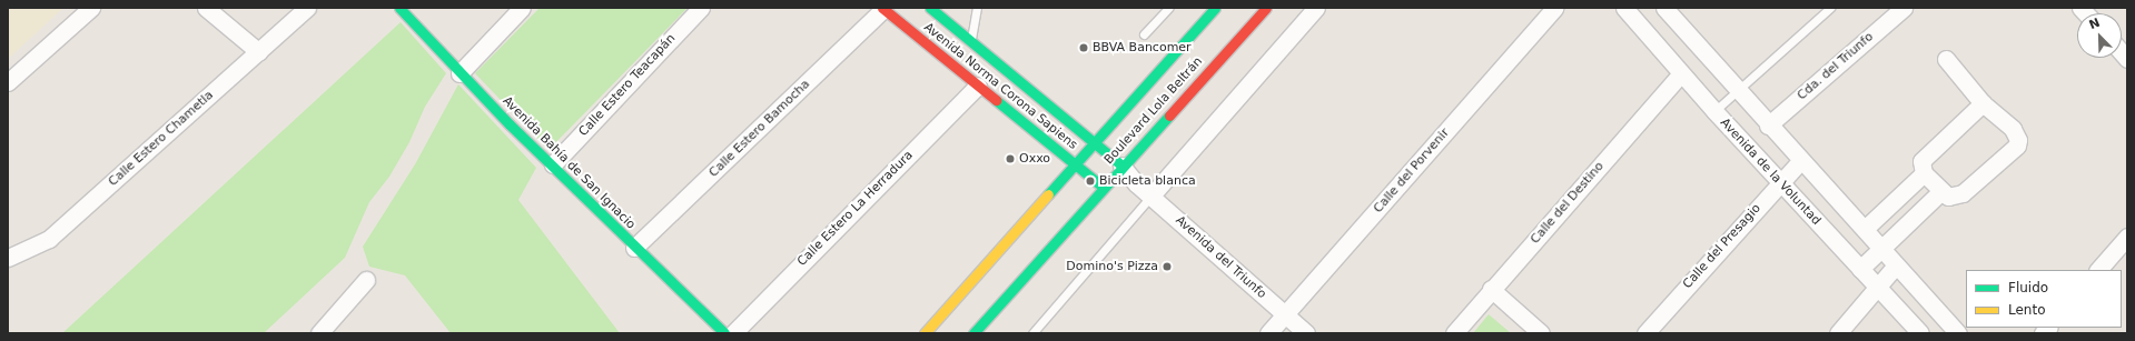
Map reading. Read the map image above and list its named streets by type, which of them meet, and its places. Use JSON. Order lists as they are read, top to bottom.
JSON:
{
  "streets": {
    "street": [
      "Cda. del Triunfo",
      "Calle Estero Teacapán",
      "Avenida Norma Corona Sapiens",
      "Boulevard Lola Beltrán",
      "Calle Estero Bamocha",
      "Calle Estero Chametla",
      "Avenida Bahía de San Ignacio",
      "Calle del Porvenir",
      "Avenida de la Voluntad",
      "Calle del Destino",
      "Calle Estero La Herradura",
      "Calle del Presagio",
      "Avenida del Triunfo"
    ]
  },
  "crossings": [
    ["Calle Estero Teacapán", "Avenida Bahía de San Ignacio"],
    ["Avenida Norma Corona Sapiens", "Boulevard Lola Beltrán"],
    ["Avenida Norma Corona Sapiens", "Calle Estero Bamocha"],
    ["Avenida Norma Corona Sapiens", "Calle Estero La Herradura"],
    ["Avenida Norma Corona Sapiens", "Avenida del Triunfo"],
    ["Boulevard Lola Beltrán", "Avenida del Triunfo"],
    ["Calle Estero Bamocha", "Avenida Bahía de San Ignacio"],
    ["Calle del Porvenir", "Avenida del Triunfo"],
    ["Avenida de la Voluntad", "Calle del Destino"],
    ["Avenida de la Voluntad", "Calle del Presagio"]
  ],
  "places": [
    "BBVA Bancomer",
    "Oxxo",
    "Bicicleta blanca",
    "Domino's Pizza"
  ],
  "legend": ["Fluido", "Lento"],
  "north": "top left"
}
